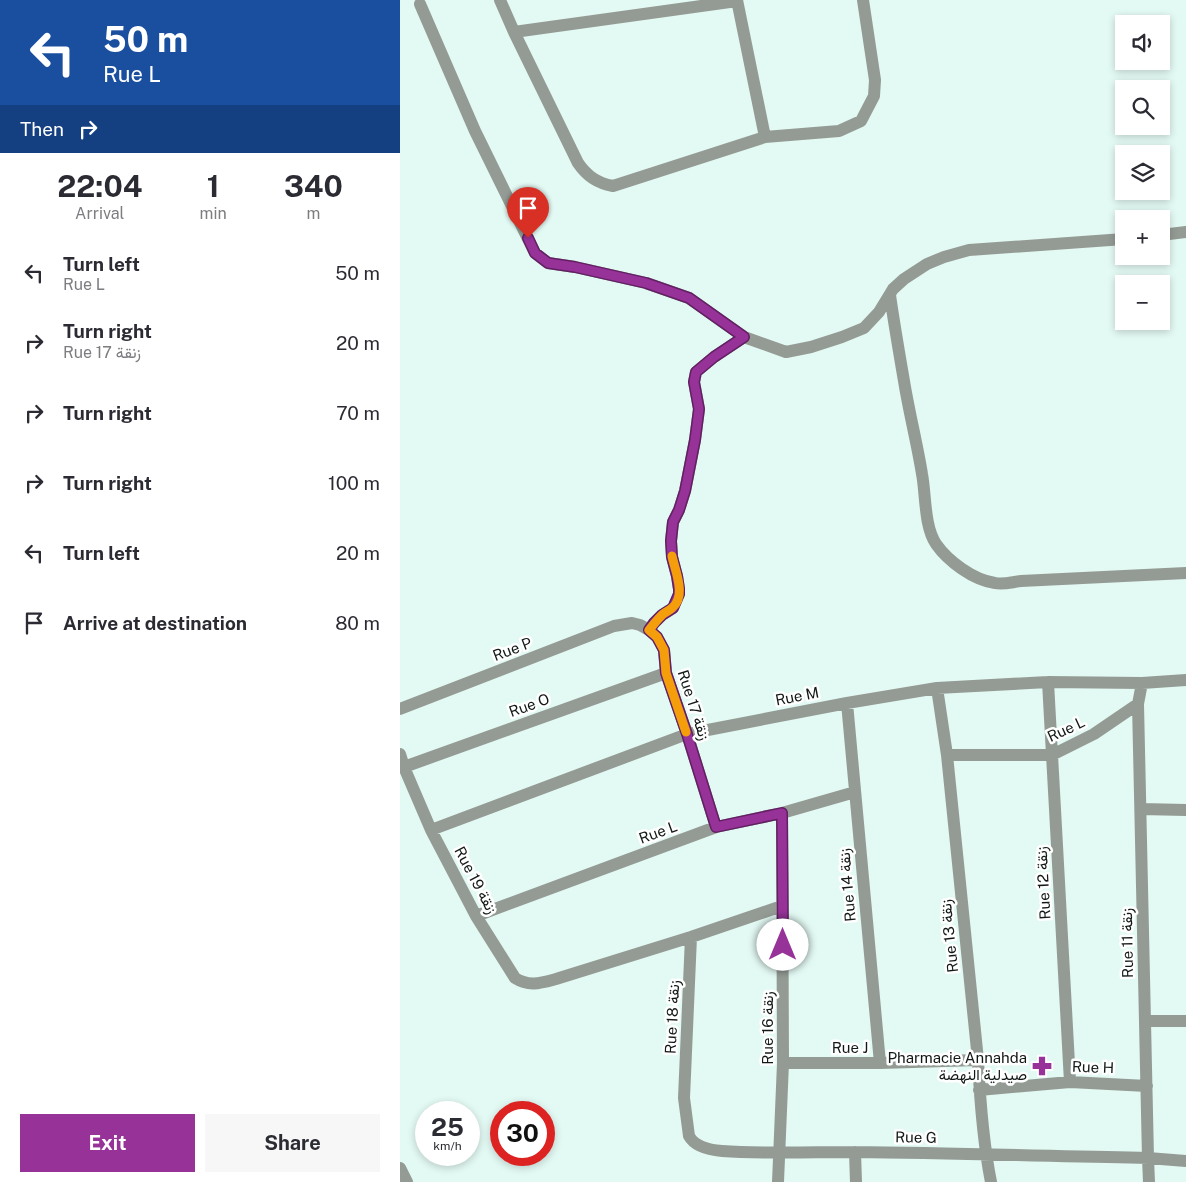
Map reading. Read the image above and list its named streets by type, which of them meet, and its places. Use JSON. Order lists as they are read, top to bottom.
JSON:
{
  "streets": {
    "street": [
      "Rue P",
      "Rue M",
      "Rue O",
      "Rue 17 زنقة",
      "Rue L",
      "Rue 19 زنقة",
      "Rue 12 زنقة",
      "Rue 14 زنقة",
      "Rue 13 زنقة",
      "Rue 11 زنقة",
      "Rue 18 زنقة",
      "Rue 16 زنقة",
      "Rue J",
      "Rue H",
      "Rue G"
    ]
  },
  "crossings": [
    ["Rue P", "Rue 17 زنقة"],
    ["Rue M", "Rue 17 زنقة"],
    ["Rue M", "Rue 19 زنقة"],
    ["Rue M", "Rue 12 زنقة"],
    ["Rue M", "Rue 14 زنقة"],
    ["Rue M", "Rue 13 زنقة"],
    ["Rue O", "Rue 17 زنقة"],
    ["Rue O", "Rue 19 زنقة"],
    ["Rue 17 زنقة", "Rue L"],
    ["Rue L", "Rue 19 زنقة"],
    ["Rue L", "Rue 12 زنقة"],
    ["Rue L", "Rue 14 زنقة"],
    ["Rue L", "Rue 13 زنقة"],
    ["Rue L", "Rue 11 زنقة"],
    ["Rue L", "Rue 16 زنقة"],
    ["Rue 19 زنقة", "Rue 18 زنقة"],
    ["Rue 19 زنقة", "Rue 16 زنقة"],
    ["Rue 12 زنقة", "Rue H"],
    ["Rue 14 زنقة", "Rue J"],
    ["Rue 13 زنقة", "Rue J"],
    ["Rue 13 زنقة", "Rue H"],
    ["Rue 13 زنقة", "Rue G"],
    ["Rue 11 زنقة", "Rue H"],
    ["Rue 11 زنقة", "Rue G"],
    ["Rue 18 زنقة", "Rue G"],
    ["Rue 16 زنقة", "Rue J"],
    ["Rue 16 زنقة", "Rue G"]
  ],
  "places": {
    "pharmacy": ["Pharmacie Annahda صيدلية النهضة"]
  },
  "page": {
    "turn": ["50 m", "Rue L"],
    "map_buttons": ["+", "−"],
    "then": "Then",
    "eta": [
      "22:04",
      "Arrival",
      "1",
      "min",
      "340",
      "m"
    ],
    "list": [
      {
        "name": "Turn left",
        "note": "Rue L",
        "value": "50 m"
      },
      {
        "name": "Turn right",
        "note": "Rue 17 زنقة",
        "value": "20 m"
      },
      {
        "name": "Turn right",
        "value": "70 m"
      },
      {
        "name": "Turn right",
        "value": "100 m"
      },
      {
        "name": "Turn left",
        "value": "20 m"
      },
      {
        "name": "Arrive at destination",
        "value": "80 m"
      }
    ],
    "speed": "25 km/h",
    "limit": "30",
    "buttons": ["Exit", "Share"]
  }
}
